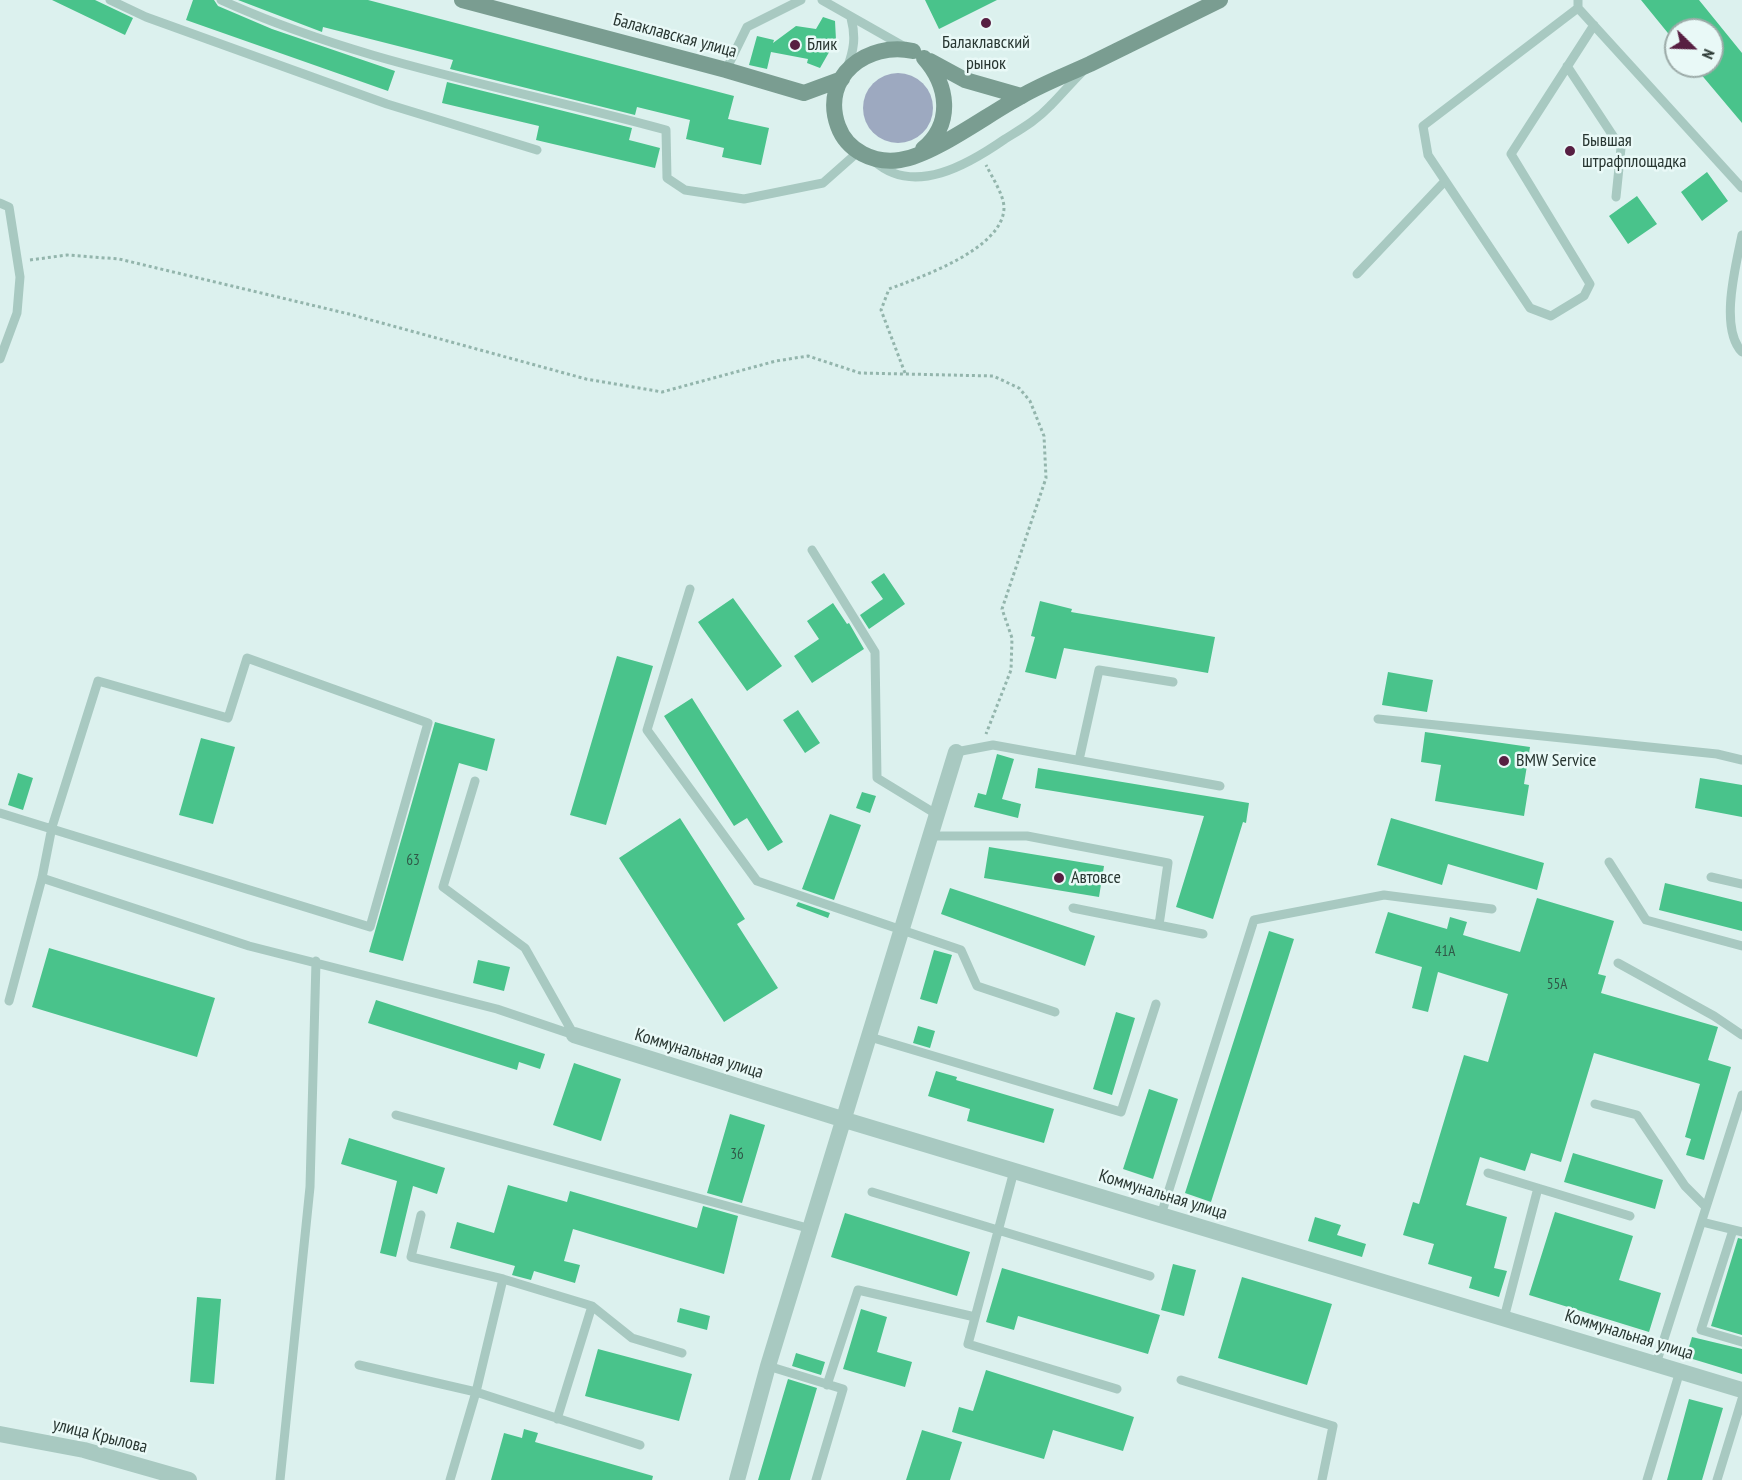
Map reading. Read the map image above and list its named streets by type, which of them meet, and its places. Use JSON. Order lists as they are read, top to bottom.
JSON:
{
  "streets": {
    "main road": ["Балаклавская улица"],
    "street": ["Коммунальная улица", "улица Крылова"]
  },
  "places": [
    "Балаклавский рынок",
    "Блик",
    "Бывшая штрафплощадка",
    "BMW Service",
    "Автовсе"
  ],
  "house_numbers": [
    "63",
    "41А",
    "55А",
    "36"
  ],
  "north": "bottom right"
}
